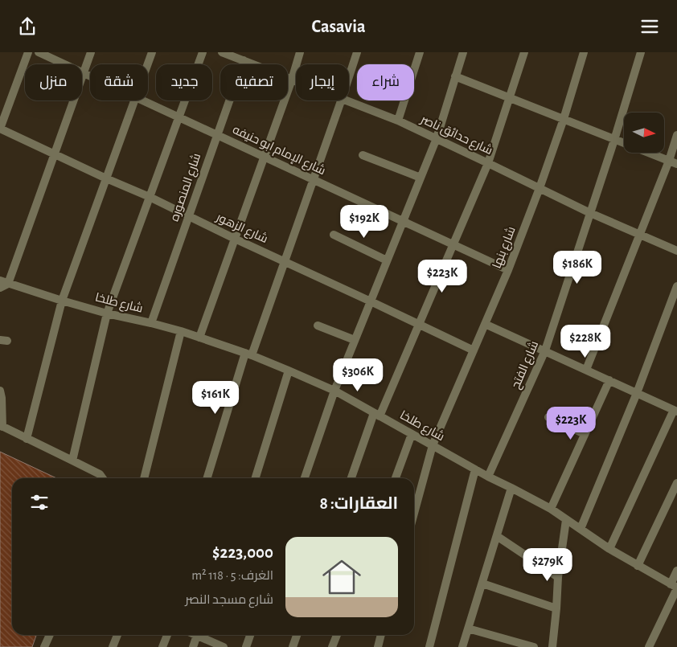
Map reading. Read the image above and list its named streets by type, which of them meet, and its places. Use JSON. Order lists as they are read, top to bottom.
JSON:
{
  "streets": {
    "street": [
      "شارع حدائق ناصر",
      "شارع الإمام ابو حنيفه",
      "شارع المنصوره",
      "شارع الزهور",
      "شارع بنها",
      "شارع طلخا",
      "شارع الفتح"
    ]
  },
  "crossings": [
    ["شارع حدائق ناصر", "شارع المنصوره"],
    ["شارع حدائق ناصر", "شارع بنها"],
    ["شارع حدائق ناصر", "شارع الفتح"],
    ["شارع الإمام ابو حنيفه", "شارع المنصوره"],
    ["شارع الإمام ابو حنيفه", "شارع بنها"],
    ["شارع المنصوره", "شارع الزهور"],
    ["شارع المنصوره", "شارع طلخا"],
    ["شارع الزهور", "شارع بنها"],
    ["شارع بنها", "شارع طلخا"],
    ["شارع طلخا", "شارع الفتح"]
  ],
  "north": "right",
  "page": {
    "header": "Casavia",
    "chip": [
      "شراء",
      "إيجار",
      "تصفية",
      "جديد",
      "شقة",
      "منزل"
    ],
    "price": [
      "$192K",
      "$186K",
      "$223K",
      "$228K",
      "$306K",
      "$161K",
      "$223K",
      "$279K"
    ],
    "heading": "العقارات: 8",
    "list": [
      {
        "name": "$223,000",
        "note": "الغرف: 5 · 118 m² · شارع مسجد النصر"
      }
    ]
  }
}
